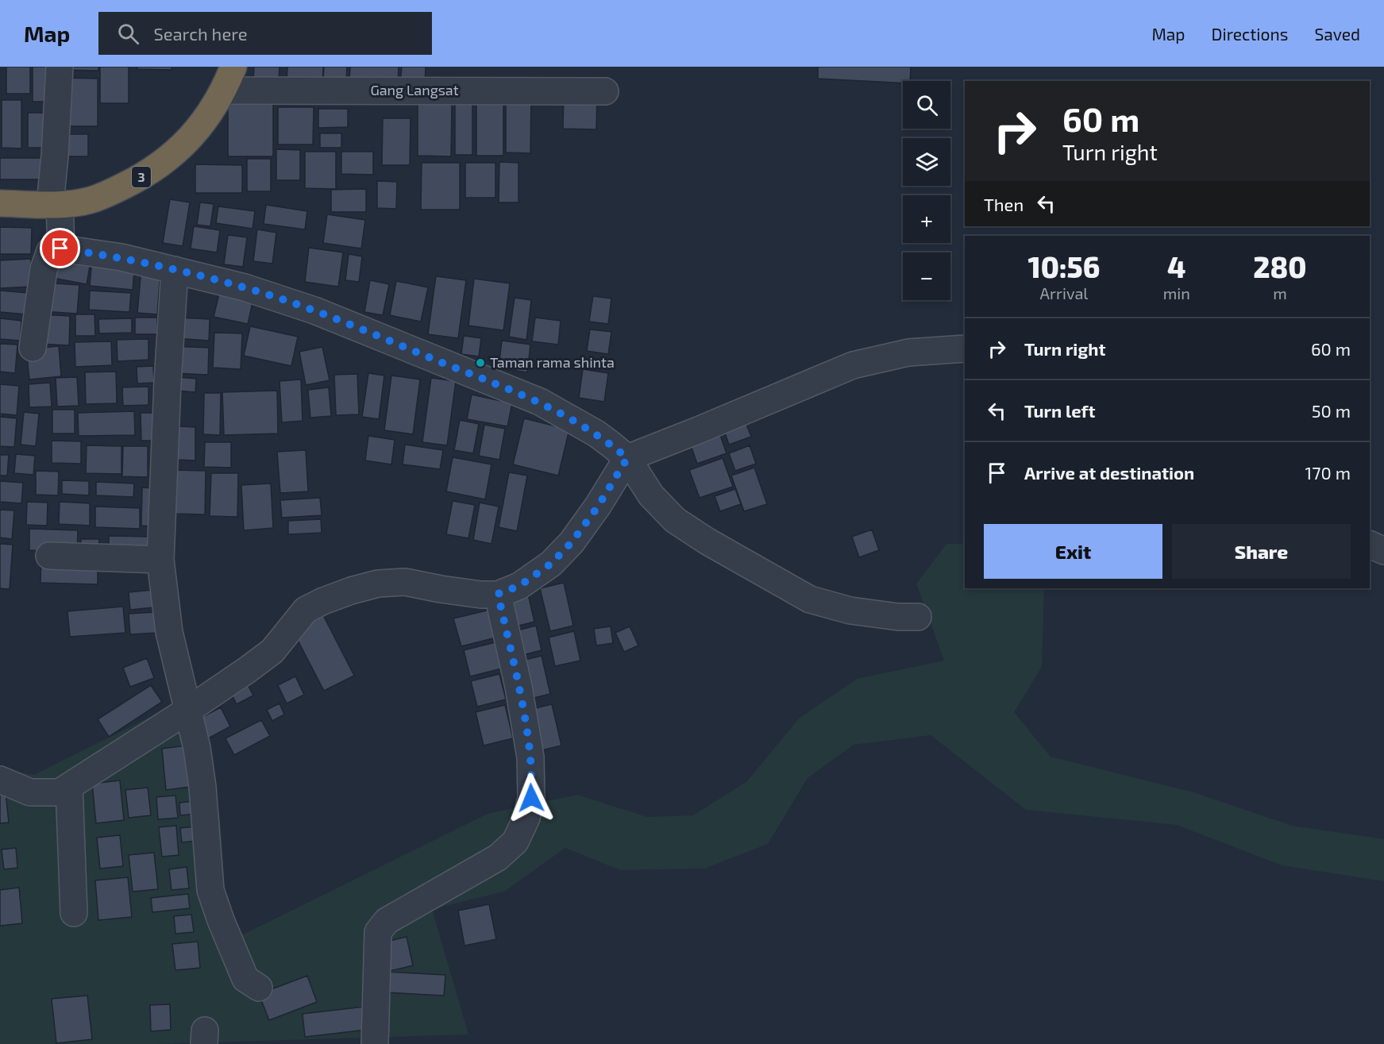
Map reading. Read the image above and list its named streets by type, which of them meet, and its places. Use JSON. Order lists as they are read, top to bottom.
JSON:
{
  "streets": {
    "highway": ["3"],
    "street": ["Gang Langsat"]
  },
  "crossings": [
    ["Gang Langsat", "3"]
  ],
  "places": ["Taman rama shinta"],
  "page": {
    "header": "Map",
    "search": "Search here",
    "nav": ["Map", "Directions", "Saved"],
    "map_buttons": ["+", "−"],
    "turn": ["60 m", "Turn right"],
    "then": "Then",
    "eta": [
      "10:56",
      "Arrival",
      "4",
      "min",
      "280",
      "m"
    ],
    "list": [
      {
        "name": "Turn right",
        "value": "60 m"
      },
      {
        "name": "Turn left",
        "value": "50 m"
      },
      {
        "name": "Arrive at destination",
        "value": "170 m"
      }
    ],
    "buttons": ["Exit", "Share"]
  }
}
